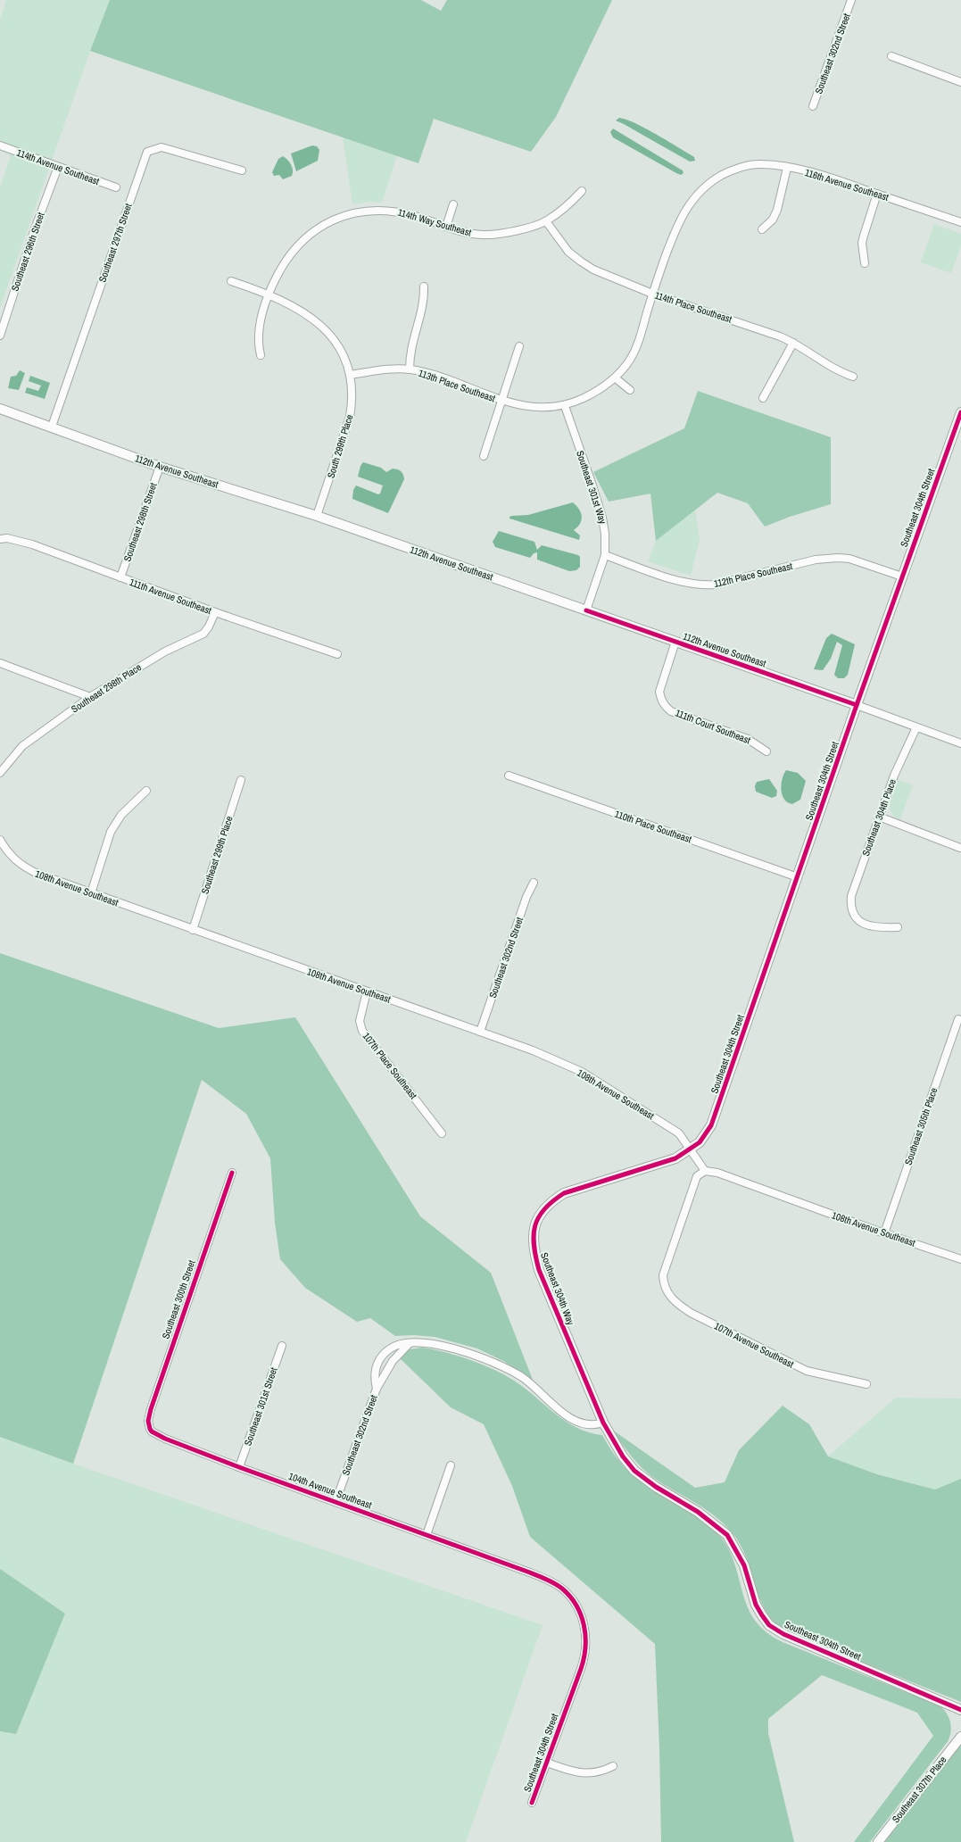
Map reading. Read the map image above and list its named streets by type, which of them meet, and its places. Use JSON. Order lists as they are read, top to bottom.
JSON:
{
  "streets": {
    "street": [
      "Southeast 302nd Street",
      "114th Avenue Southeast",
      "116th Avenue Southeast",
      "114th Way Southeast",
      "Southeast 297th Street",
      "Southeast 296th Street",
      "114th Place Southeast",
      "113th Place Southeast",
      "South 299th Place",
      "112th Avenue Southeast",
      "Southeast 301st Way",
      "Southeast 304th Street",
      "Southeast 298th Street",
      "112th Place Southeast",
      "111th Avenue Southeast",
      "Southeast 298th Place",
      "111th Court Southeast",
      "Southeast 304th Place",
      "110th Place Southeast",
      "Southeast 299th Place",
      "108th Avenue Southeast",
      "107th Place Southeast",
      "Southeast 305th Place",
      "Southeast 304th Way",
      "Southeast 300th Street",
      "107th Avenue Southeast",
      "Southeast 301st Street",
      "104th Avenue Southeast",
      "Southeast 307th Place"
    ]
  },
  "crossings": [
    ["Southeast 302nd Street", "108th Avenue Southeast"],
    ["Southeast 302nd Street", "104th Avenue Southeast"],
    ["114th Avenue Southeast", "Southeast 296th Street"],
    ["116th Avenue Southeast", "114th Place Southeast"],
    ["116th Avenue Southeast", "113th Place Southeast"],
    ["116th Avenue Southeast", "Southeast 301st Way"],
    ["114th Way Southeast", "114th Place Southeast"],
    ["114th Way Southeast", "South 299th Place"],
    ["Southeast 297th Street", "112th Avenue Southeast"],
    ["113th Place Southeast", "South 299th Place"],
    ["113th Place Southeast", "Southeast 301st Way"],
    ["South 299th Place", "112th Avenue Southeast"],
    ["112th Avenue Southeast", "Southeast 301st Way"],
    ["112th Avenue Southeast", "Southeast 304th Street"],
    ["112th Avenue Southeast", "Southeast 298th Street"],
    ["112th Avenue Southeast", "111th Court Southeast"],
    ["112th Avenue Southeast", "Southeast 304th Place"],
    ["Southeast 301st Way", "112th Place Southeast"],
    ["Southeast 304th Street", "112th Place Southeast"],
    ["Southeast 304th Street", "110th Place Southeast"],
    ["Southeast 304th Street", "108th Avenue Southeast"],
    ["Southeast 304th Street", "Southeast 304th Way"],
    ["Southeast 304th Street", "104th Avenue Southeast"],
    ["Southeast 298th Street", "111th Avenue Southeast"],
    ["111th Avenue Southeast", "Southeast 298th Place"],
    ["Southeast 299th Place", "108th Avenue Southeast"],
    ["108th Avenue Southeast", "107th Place Southeast"],
    ["108th Avenue Southeast", "Southeast 305th Place"],
    ["108th Avenue Southeast", "Southeast 304th Way"],
    ["108th Avenue Southeast", "107th Avenue Southeast"],
    ["Southeast 300th Street", "104th Avenue Southeast"],
    ["Southeast 301st Street", "104th Avenue Southeast"]
  ]
}
